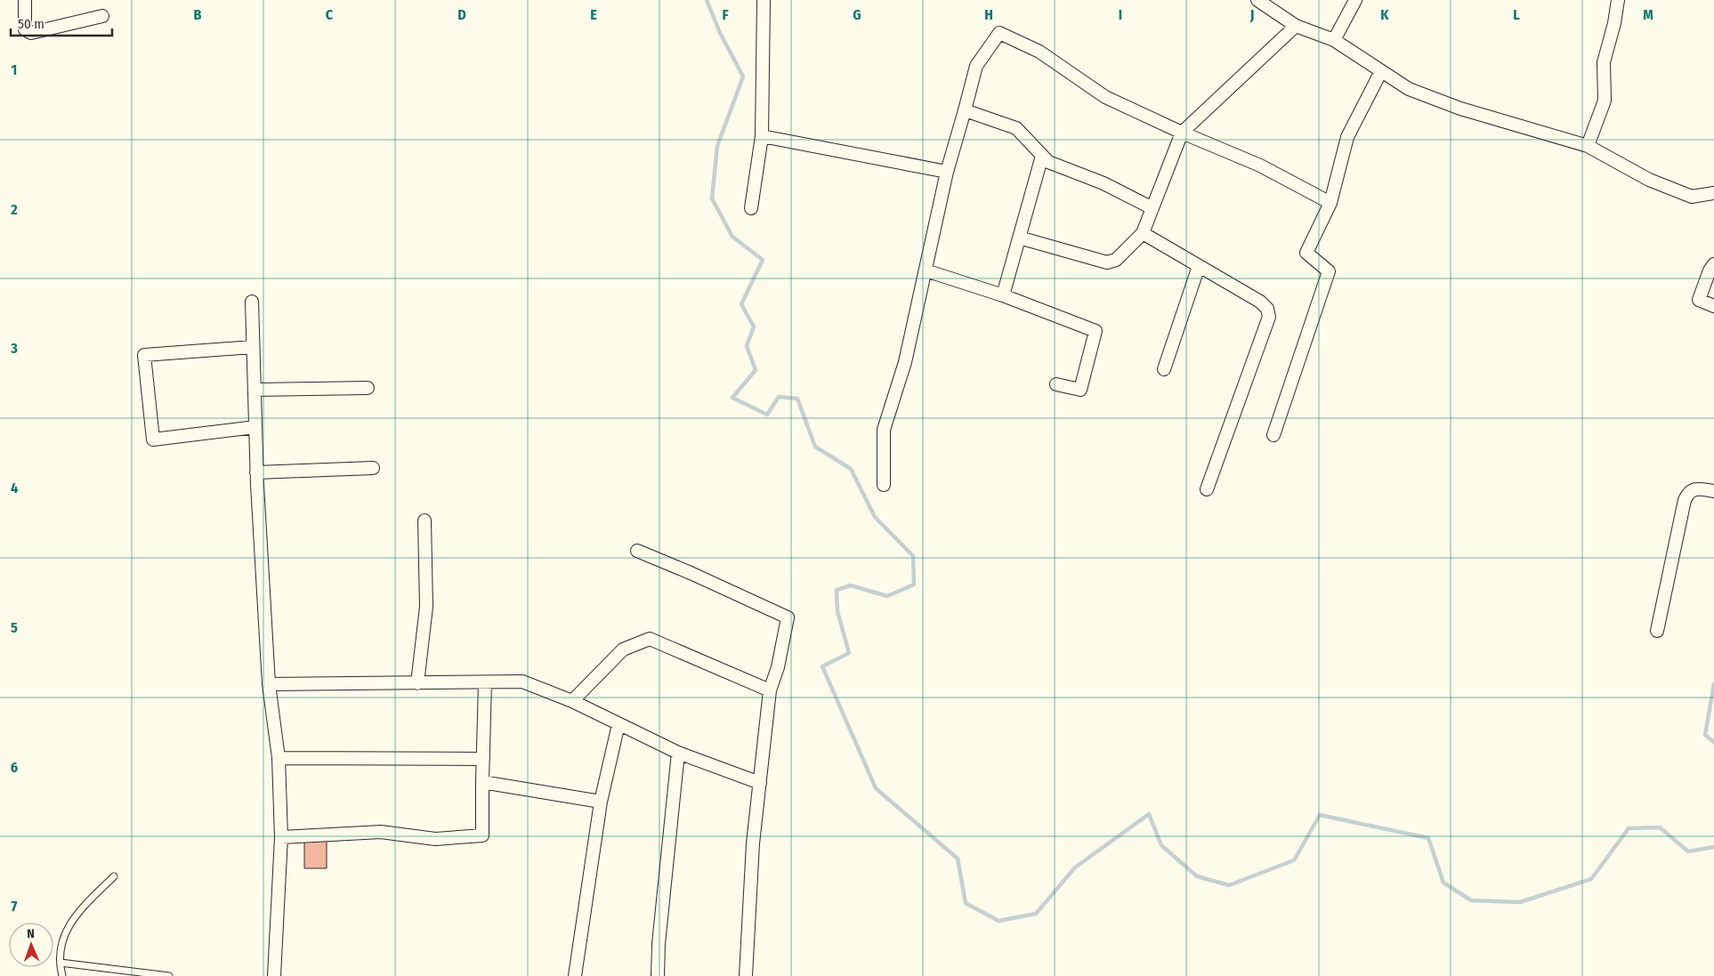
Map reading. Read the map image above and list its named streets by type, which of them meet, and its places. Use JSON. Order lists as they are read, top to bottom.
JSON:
{
  "scale_bar": "50 m",
  "north": "top",
  "grid": {
    "columns": [
      "B",
      "C",
      "D",
      "E",
      "F",
      "G",
      "H",
      "I",
      "J",
      "K",
      "L",
      "M"
    ],
    "rows": [
      "1",
      "2",
      "3",
      "4",
      "5",
      "6",
      "7"
    ]
  }
}
